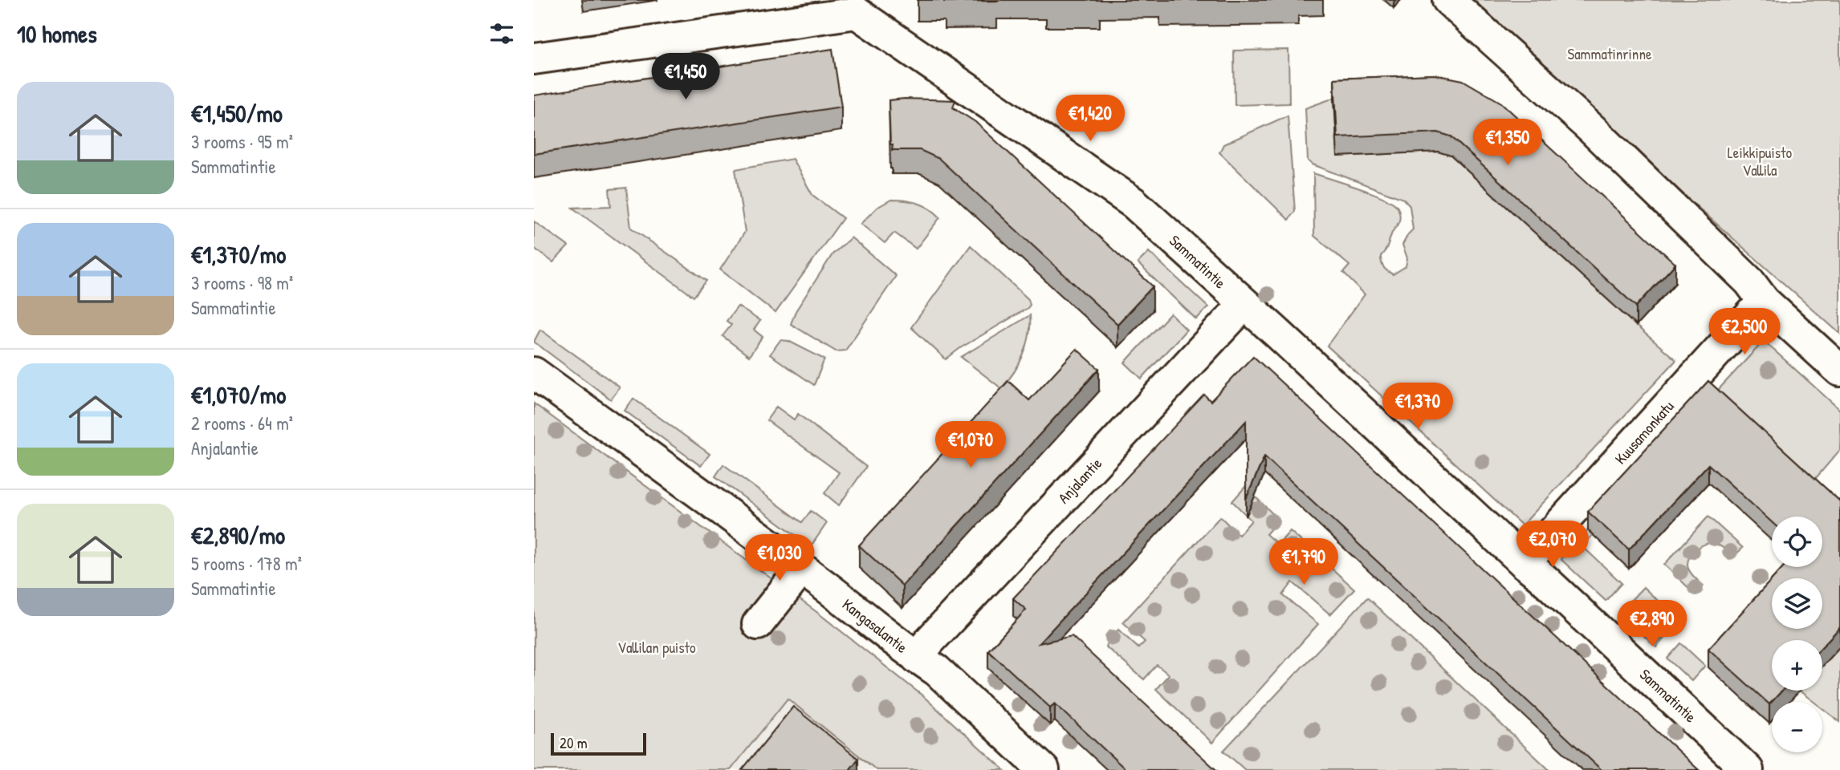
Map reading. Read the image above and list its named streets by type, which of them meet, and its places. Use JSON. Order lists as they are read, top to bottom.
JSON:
{
  "streets": {
    "street": [
      "Sammatintie",
      "Kuusamonkatu",
      "Anjalantie",
      "Kangasalantie"
    ]
  },
  "crossings": [
    ["Sammatintie", "Kuusamonkatu"],
    ["Sammatintie", "Anjalantie"],
    ["Anjalantie", "Kangasalantie"]
  ],
  "parks": ["Sammatinrinne", "Leikkipuisto Vallila", "Vallilan puisto"],
  "scale_bar": "20 m",
  "page": {
    "heading": "10 homes",
    "price": [
      "€1,450",
      "€1,420",
      "€1,350",
      "€2,500",
      "€1,370",
      "€1,070",
      "€2,070",
      "€1,030",
      "€1,790",
      "€2,890"
    ],
    "list": [
      {
        "name": "€1,450/mo",
        "note": "3 rooms · 95 m² · Sammatintie"
      },
      {
        "name": "€1,370/mo",
        "note": "3 rooms · 98 m² · Sammatintie"
      },
      {
        "name": "€1,070/mo",
        "note": "2 rooms · 64 m² · Anjalantie"
      },
      {
        "name": "€2,890/mo",
        "note": "5 rooms · 178 m² · Sammatintie"
      }
    ],
    "map_buttons": ["+", "−"],
    "scale": "20 m"
  }
}
